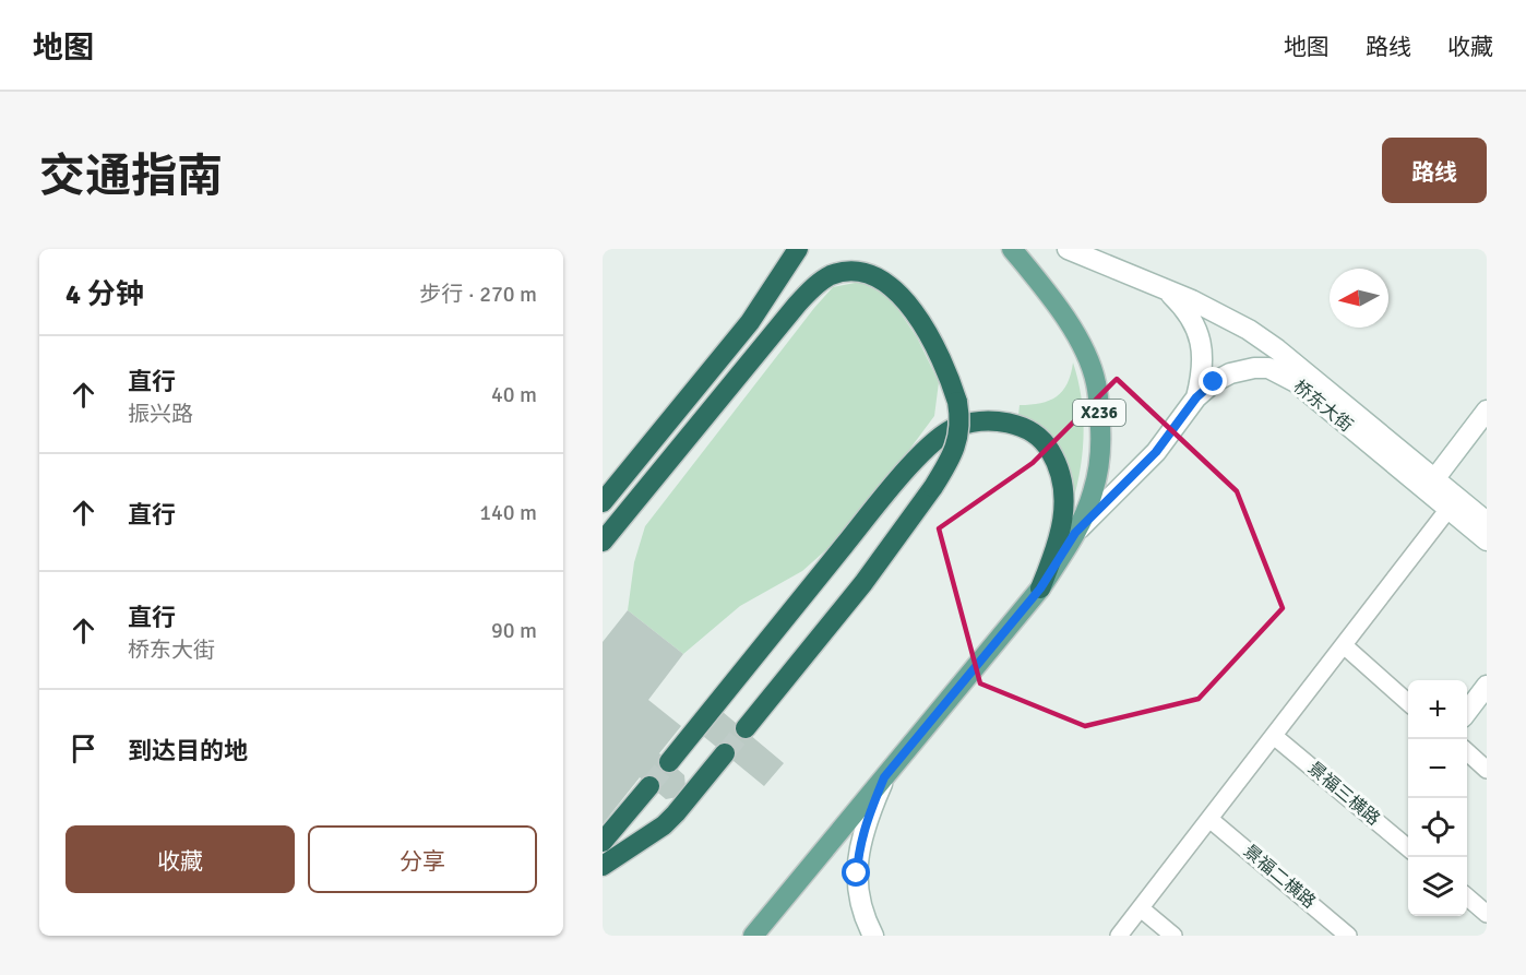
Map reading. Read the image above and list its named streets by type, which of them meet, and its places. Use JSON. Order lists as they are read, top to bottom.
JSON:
{
  "streets": {
    "main road": ["X236"],
    "street": ["桥东大街", "景福三横路", "景福二横路"]
  },
  "crossings": [
    ["桥东大街", "X236"]
  ],
  "north": "left",
  "page": {
    "header": "地图",
    "nav": ["地图", "路线", "收藏"],
    "title": "交通指南",
    "buttons": [
      "路线",
      ["收藏", "分享"]
    ],
    "heading": ["4 分钟", "步行 · 270 m"],
    "list": [
      ["直行", "振兴路", "40 m"],
      ["直行", "140 m"],
      ["直行", "桥东大街", "90 m"],
      "到达目的地"
    ],
    "map_buttons": ["+", "−"]
  }
}
